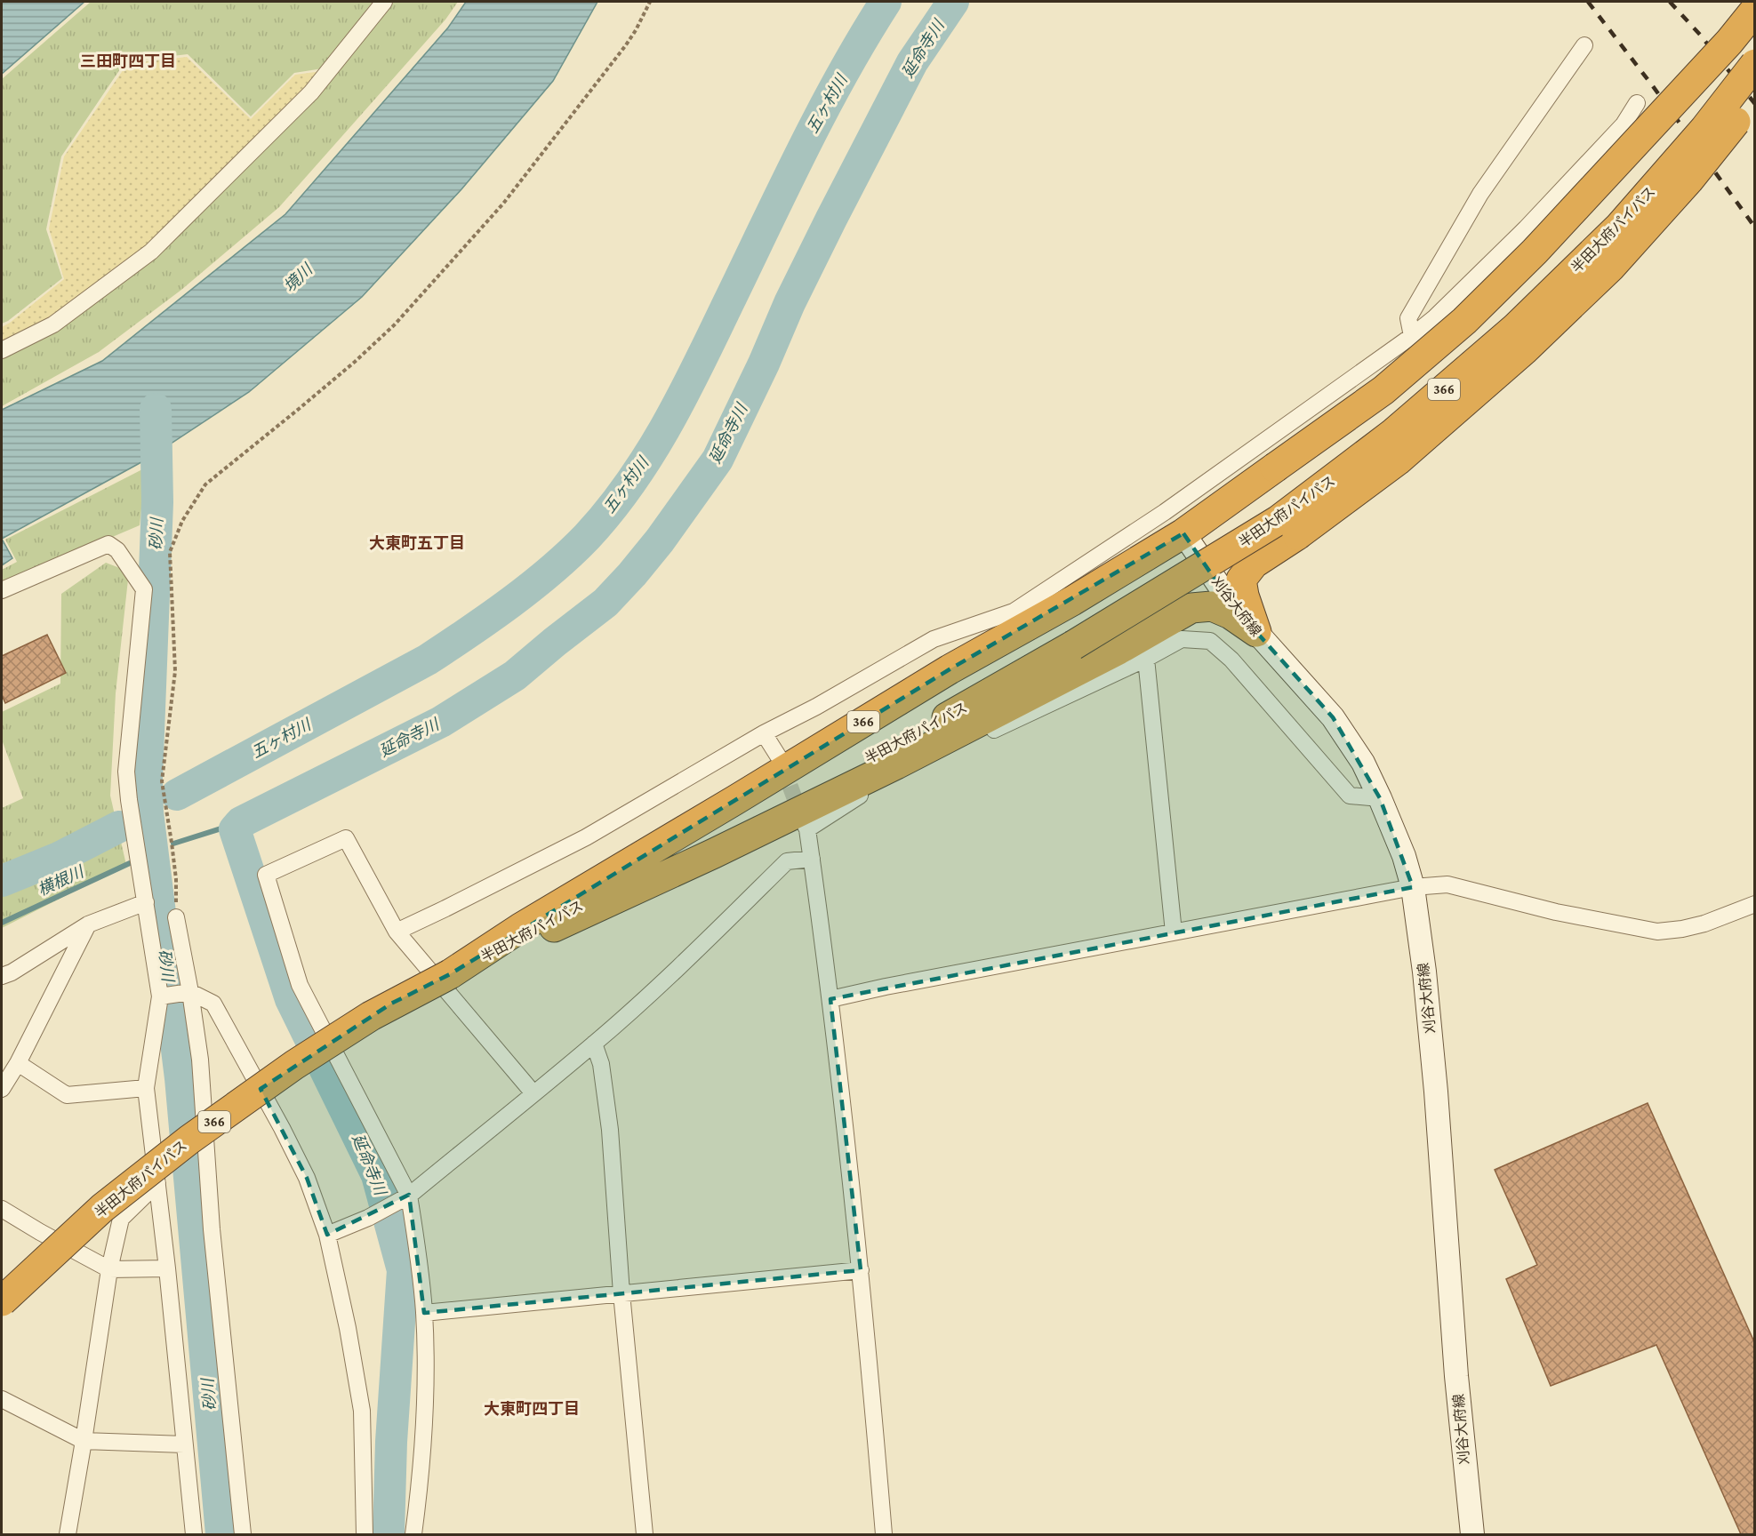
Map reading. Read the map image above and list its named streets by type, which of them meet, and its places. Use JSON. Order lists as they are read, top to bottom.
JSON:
{
  "streets": {
    "highway": ["半田大府パイパス", "366"],
    "main road": ["刈谷大府線"]
  },
  "crossings": [
    ["半田大府パイパス", "366"],
    ["366", "刈谷大府線"]
  ],
  "districts": ["三田町四丁目", "大東町五丁目", "大東町四丁目"],
  "water": [
    "延命寺川",
    "五ヶ村川",
    "境川",
    "砂川",
    "横根川"
  ]
}
